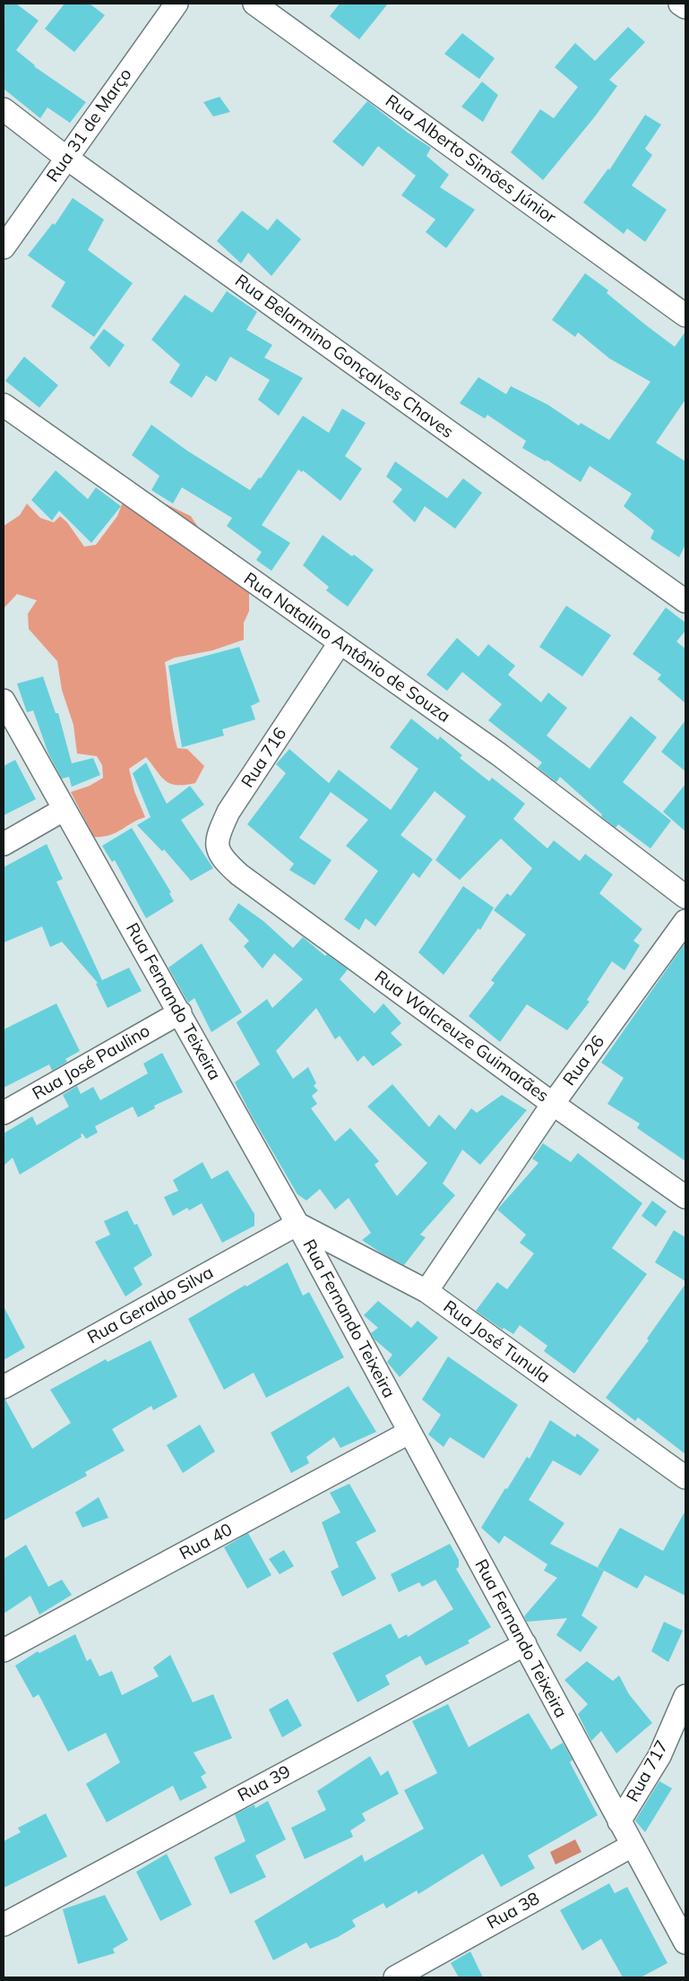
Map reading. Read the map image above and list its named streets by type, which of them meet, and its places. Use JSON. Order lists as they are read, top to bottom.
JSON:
{
  "streets": {
    "street": [
      "Rua 31 de Março",
      "Rua Alberto Simões Júnior",
      "Rua Belarmino Gonçalves Chaves",
      "Rua Natalino Antônio de Souza",
      "Rua 716",
      "Rua Fernando Teixeira",
      "Rua Walcreuze Guimarães",
      "Rua 26",
      "Rua José Paulino",
      "Rua Geraldo Silva",
      "Rua José Tunula",
      "Rua 40",
      "Rua 717",
      "Rua 39",
      "Rua 38"
    ]
  },
  "crossings": [
    ["Rua 31 de Março", "Rua Belarmino Gonçalves Chaves"],
    ["Rua Natalino Antônio de Souza", "Rua 716"],
    ["Rua 716", "Rua Walcreuze Guimarães"],
    ["Rua Fernando Teixeira", "Rua José Paulino"],
    ["Rua Fernando Teixeira", "Rua Geraldo Silva"],
    ["Rua Fernando Teixeira", "Rua José Tunula"],
    ["Rua Fernando Teixeira", "Rua 40"],
    ["Rua Fernando Teixeira", "Rua 717"],
    ["Rua Fernando Teixeira", "Rua 39"],
    ["Rua Fernando Teixeira", "Rua 38"],
    ["Rua Walcreuze Guimarães", "Rua 26"],
    ["Rua 26", "Rua José Tunula"],
    ["Rua Geraldo Silva", "Rua José Tunula"]
  ]
}
